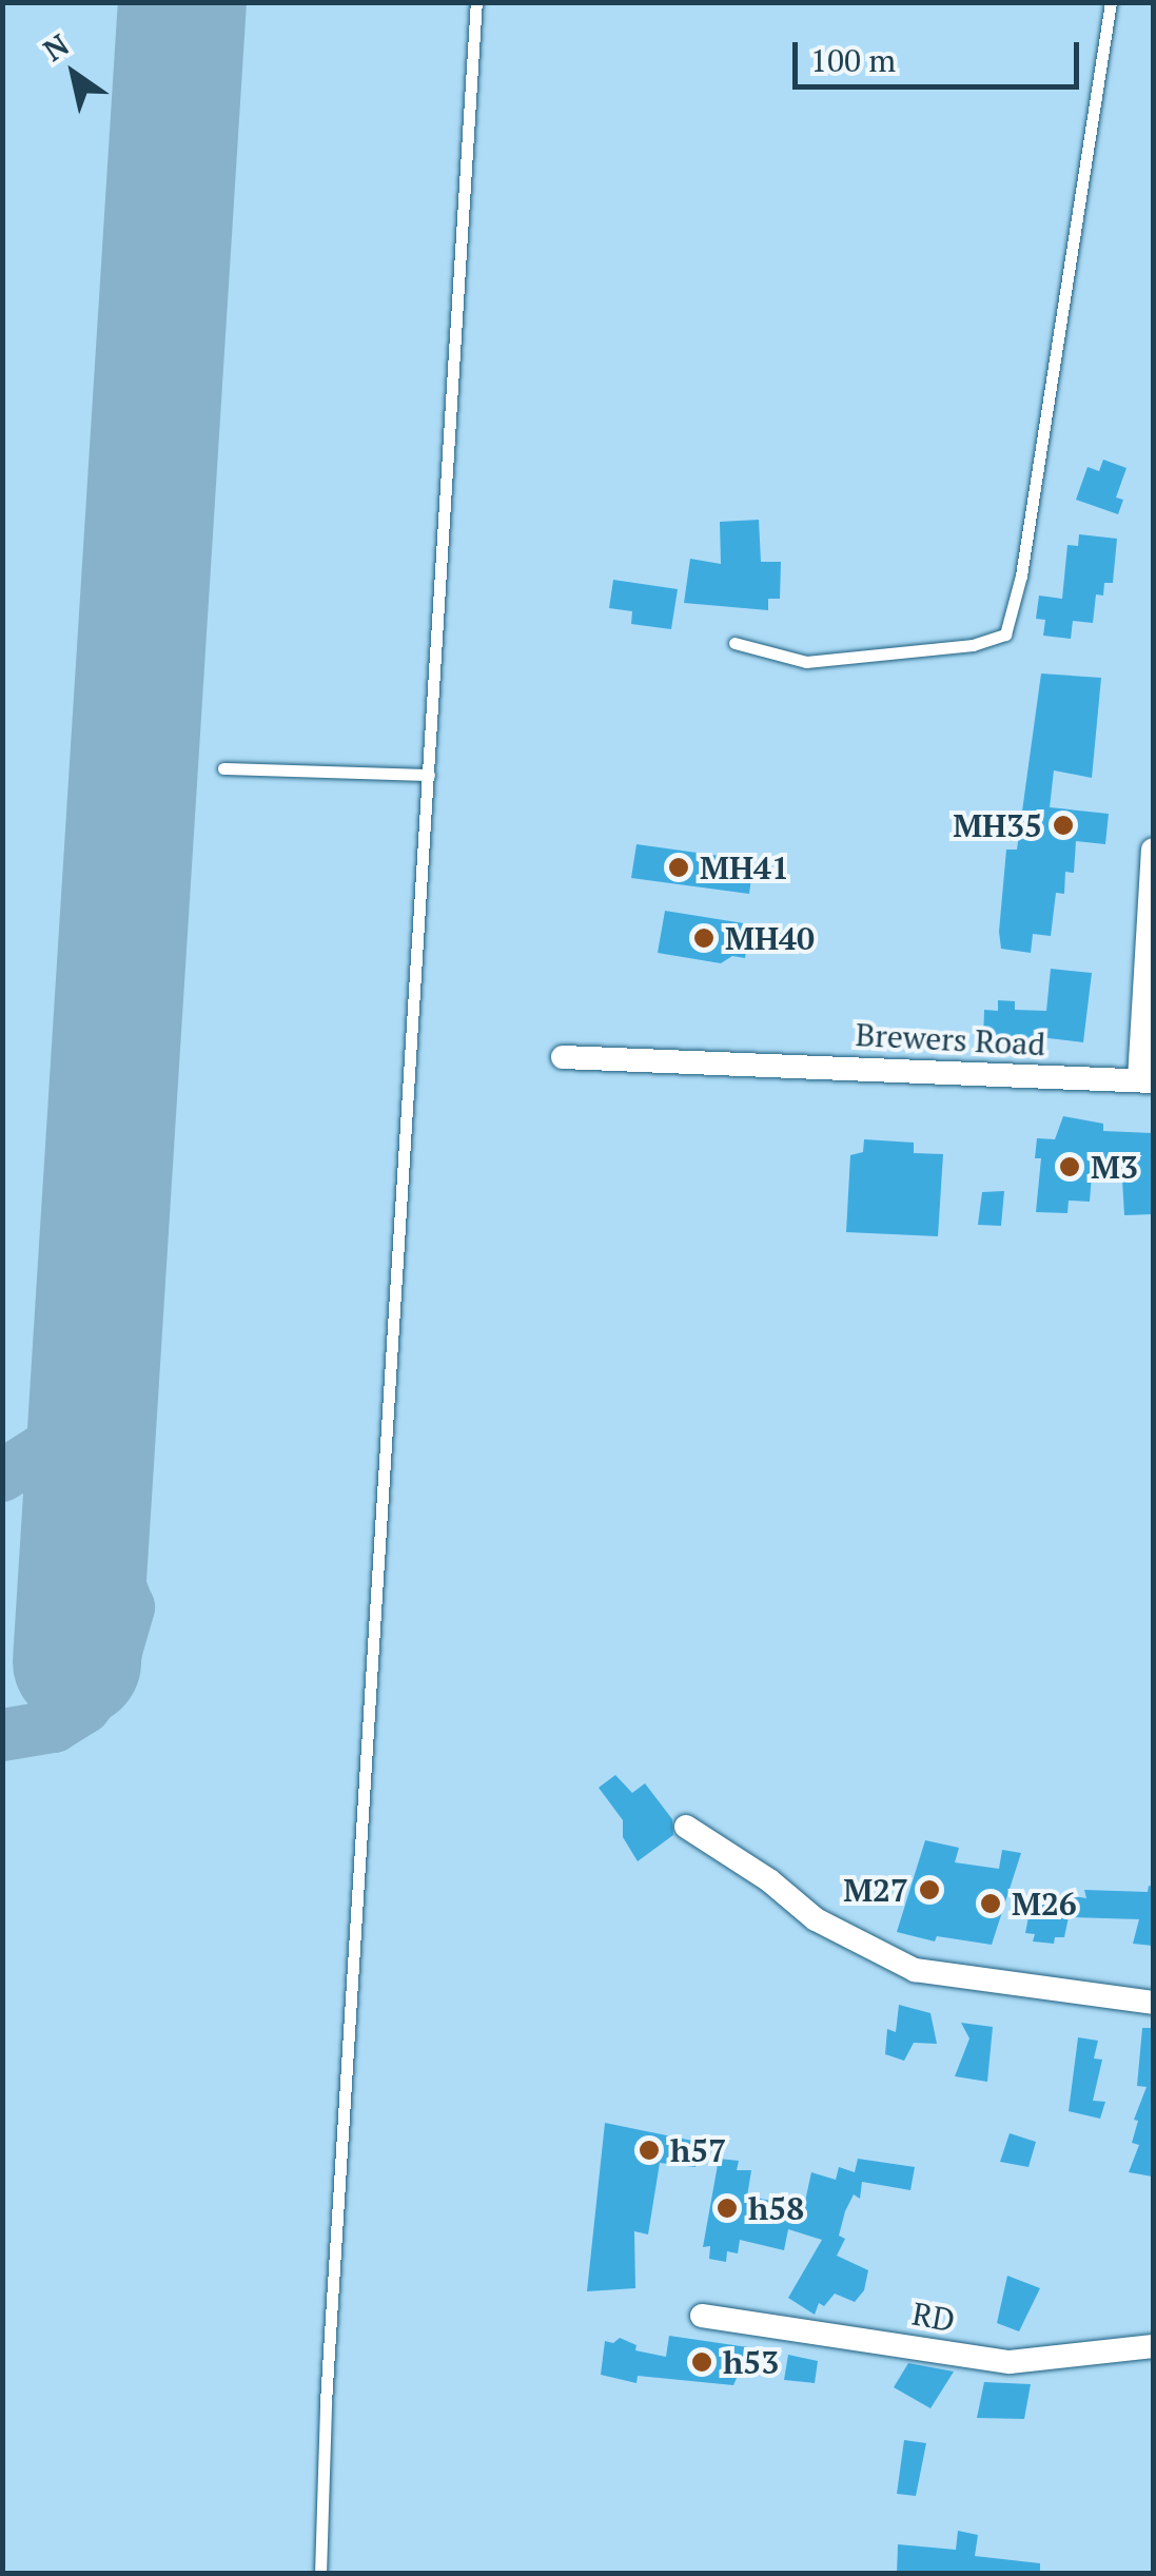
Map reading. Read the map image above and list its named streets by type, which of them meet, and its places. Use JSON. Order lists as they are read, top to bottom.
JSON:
{
  "streets": {
    "street": ["Brewers Road", "RD"]
  },
  "places": [
    "MH35",
    "MH41",
    "MH40",
    "M3",
    "M27",
    "M26",
    "h57",
    "h58",
    "h53"
  ],
  "scale_bar": "100 m",
  "north": "top left"
}
